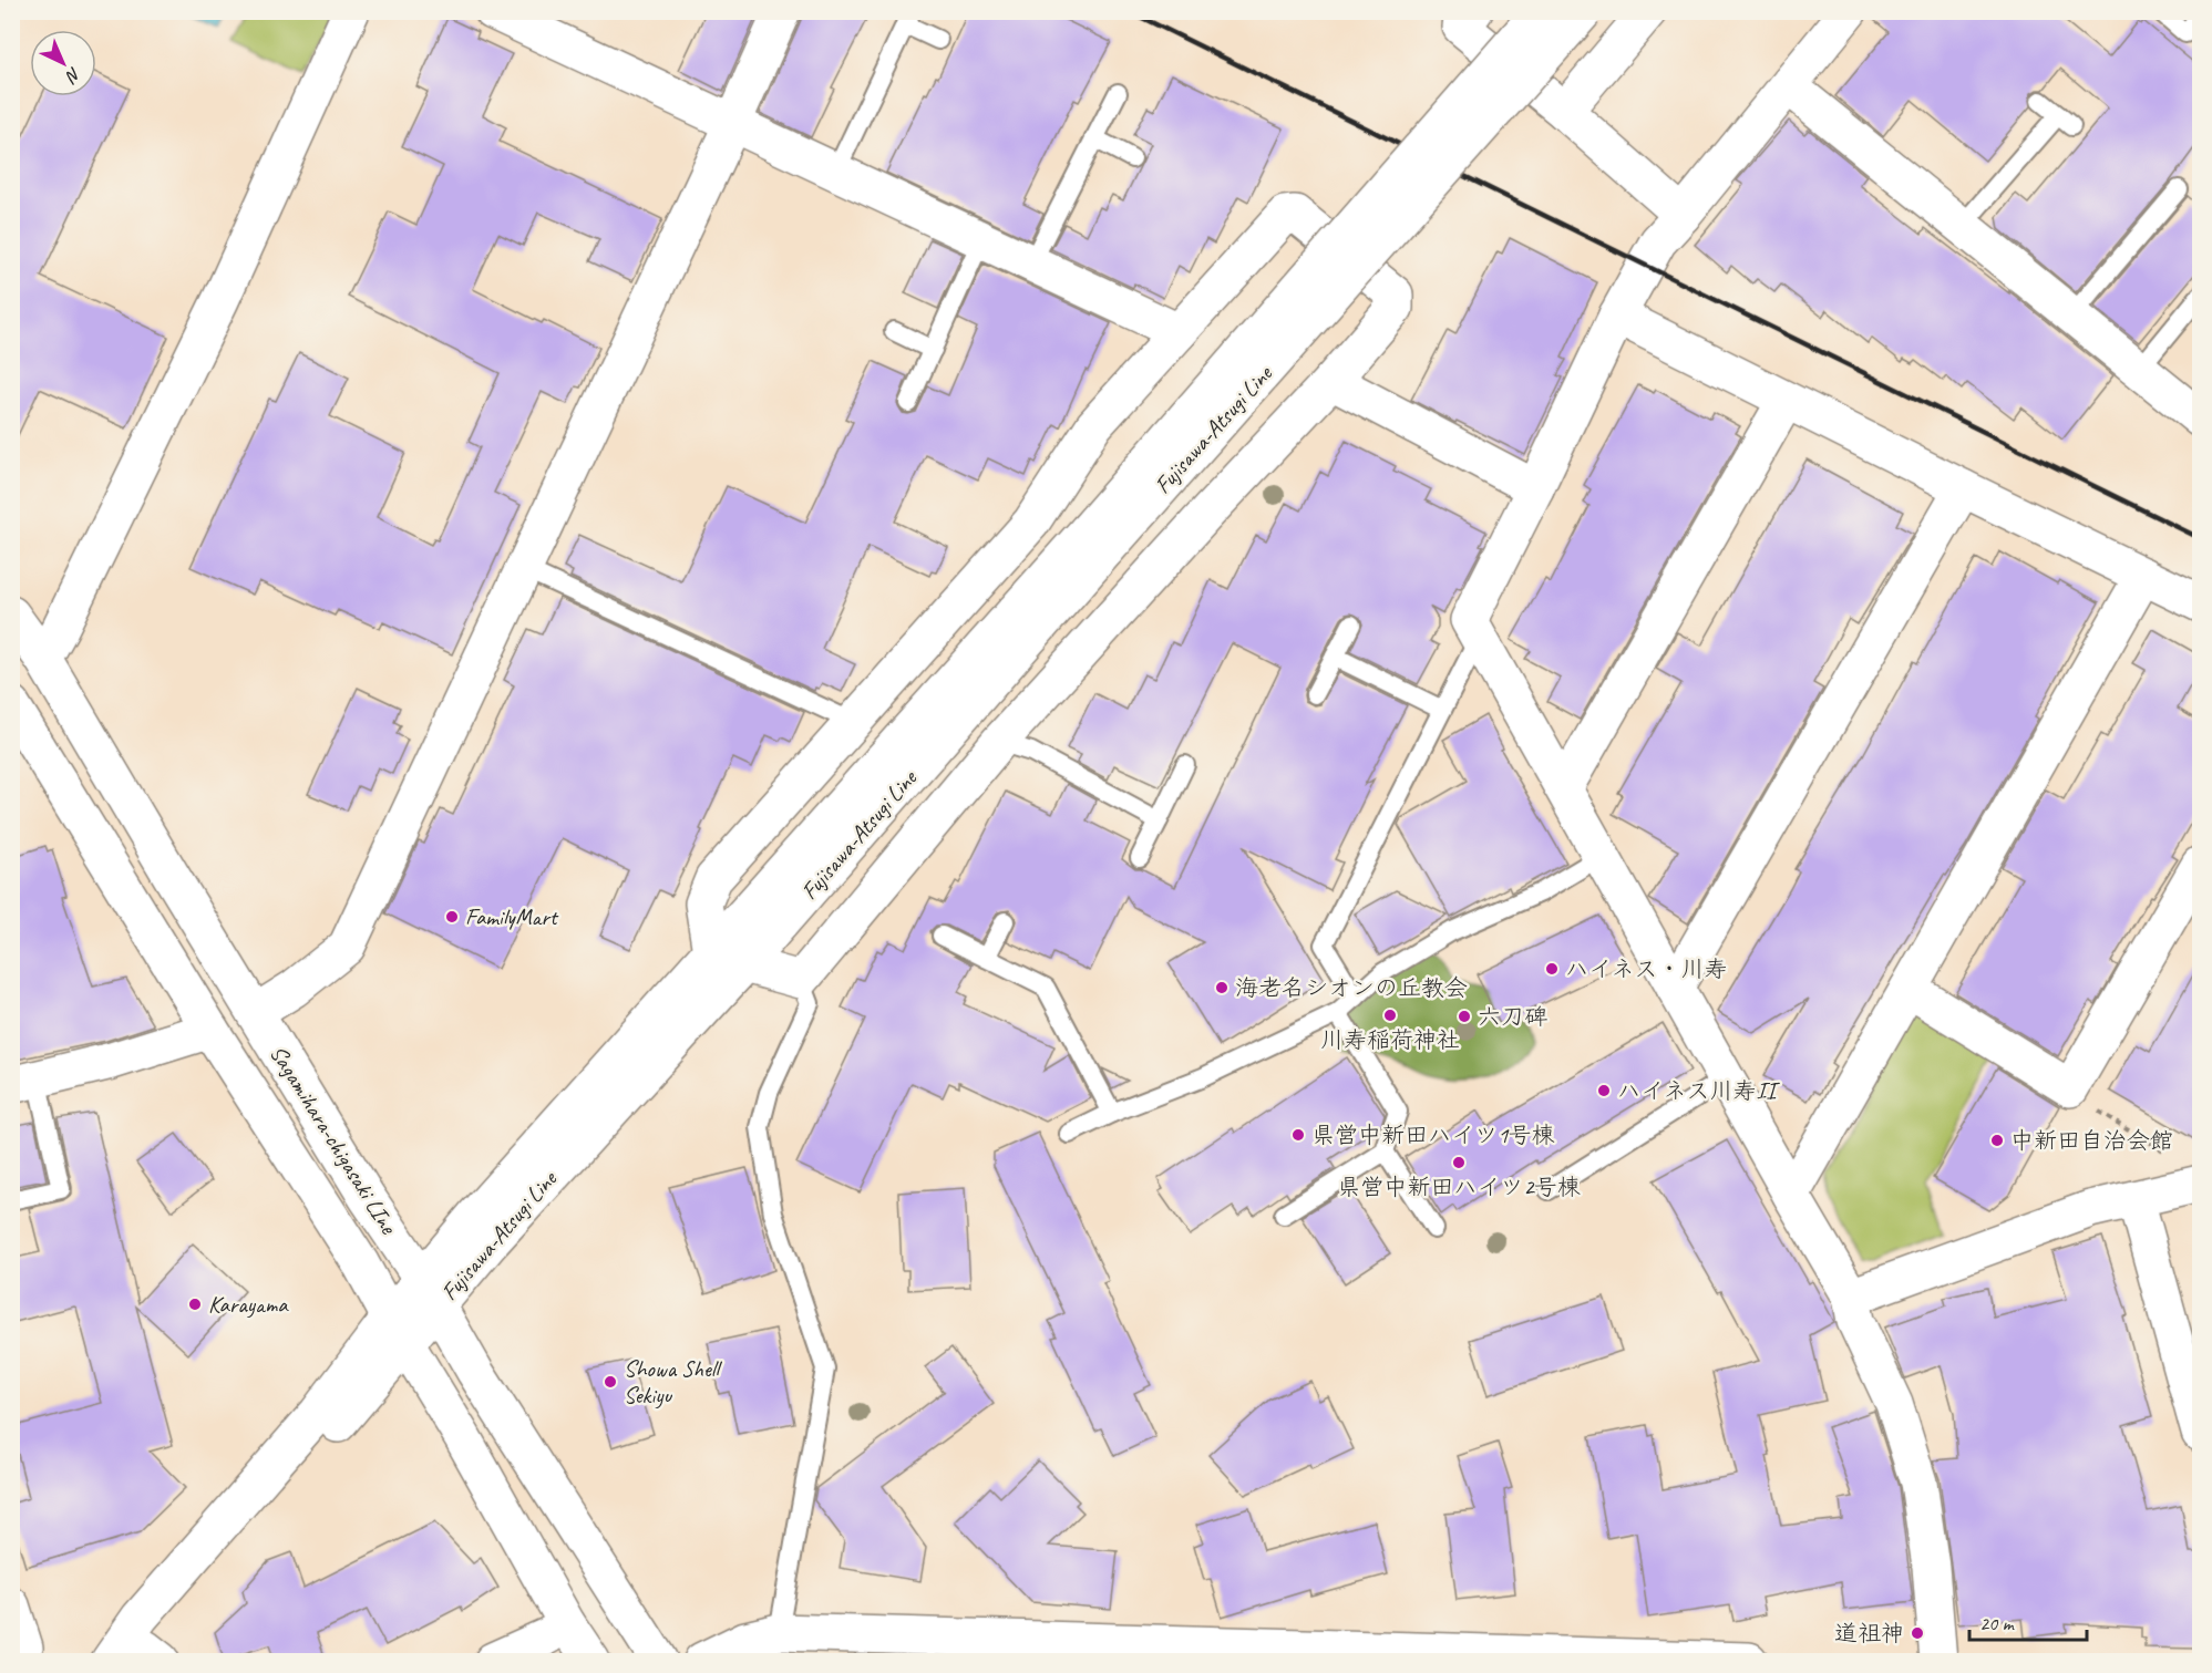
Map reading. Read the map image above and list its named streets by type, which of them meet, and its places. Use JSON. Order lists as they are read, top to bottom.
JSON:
{
  "streets": {
    "street": ["Fujisawa-Atsugi Line", "Sagamihara-chigasaki LIne"]
  },
  "crossings": [
    ["Fujisawa-Atsugi Line", "Sagamihara-chigasaki LIne"]
  ],
  "places": [
    "FamilyMart",
    "ハイネス・川寿",
    "海老名シオンの丘教会",
    "川寿稲荷神社",
    "六刀碑",
    "ハイネス川寿II",
    "県営中新田ハイツ1号棟",
    "中新田自治会館",
    "県営中新田ハイツ2号棟",
    "Karayama",
    "Showa Shell Sekiyu",
    "道祖神"
  ],
  "scale_bar": "20 m",
  "north": "bottom right"
}
